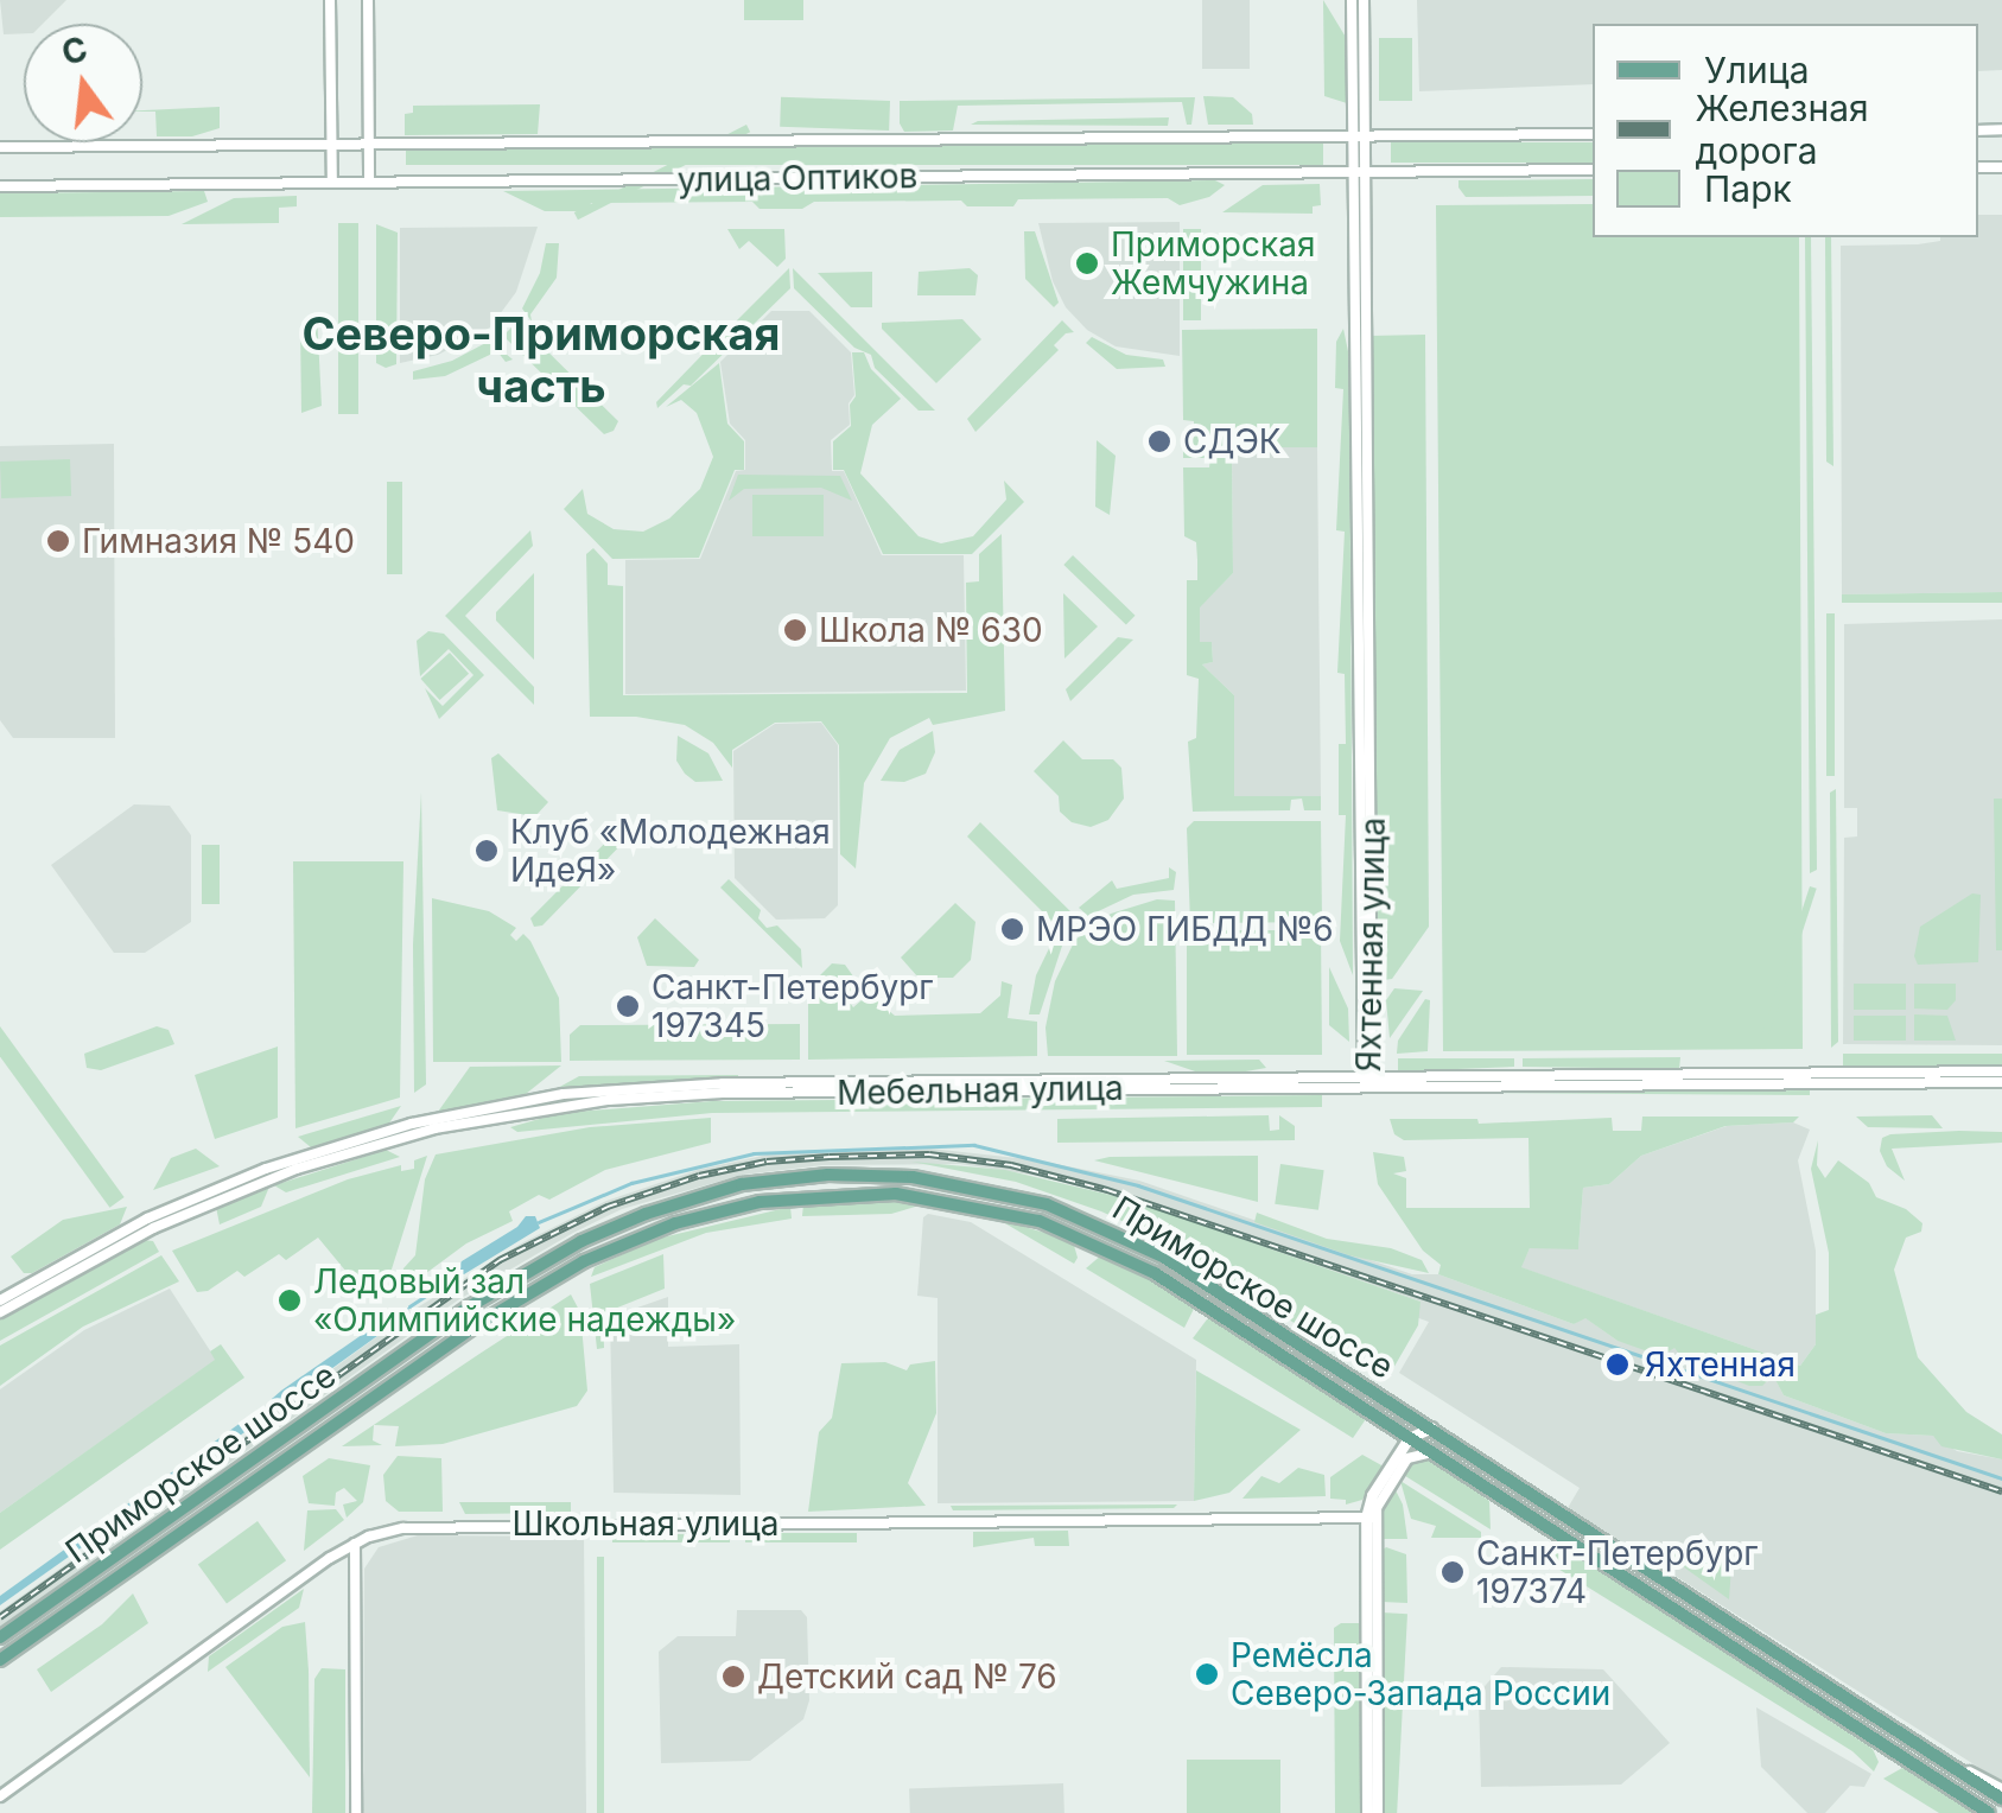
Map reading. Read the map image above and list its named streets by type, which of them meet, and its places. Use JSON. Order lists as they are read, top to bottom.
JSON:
{
  "streets": {
    "main road": ["Приморское шоссе"],
    "street": [
      "улица Оптиков",
      "Яхтенная улица",
      "Мебельная улица",
      "Школьная улица"
    ]
  },
  "crossings": [
    ["улица Оптиков", "Яхтенная улица"],
    ["Яхтенная улица", "Мебельная улица"]
  ],
  "districts": ["Северо-Приморская часть"],
  "places": [
    "Приморская Жемчужина",
    "СДЭК",
    "Гимназия № 540",
    "Школа № 630",
    "Клуб «Молодежная ИдеЯ»",
    "МРЭО ГИБДД №6",
    "Санкт-Петербург 197345",
    "Ледовый зал «Олимпийские надежды»",
    "Яхтенная",
    "Санкт-Петербург 197374",
    "Ремёсла Северо-Запада России",
    "Детский сад № 76"
  ],
  "legend": ["Улица", "Железная дорога", "Парк"],
  "north": "top"
}
